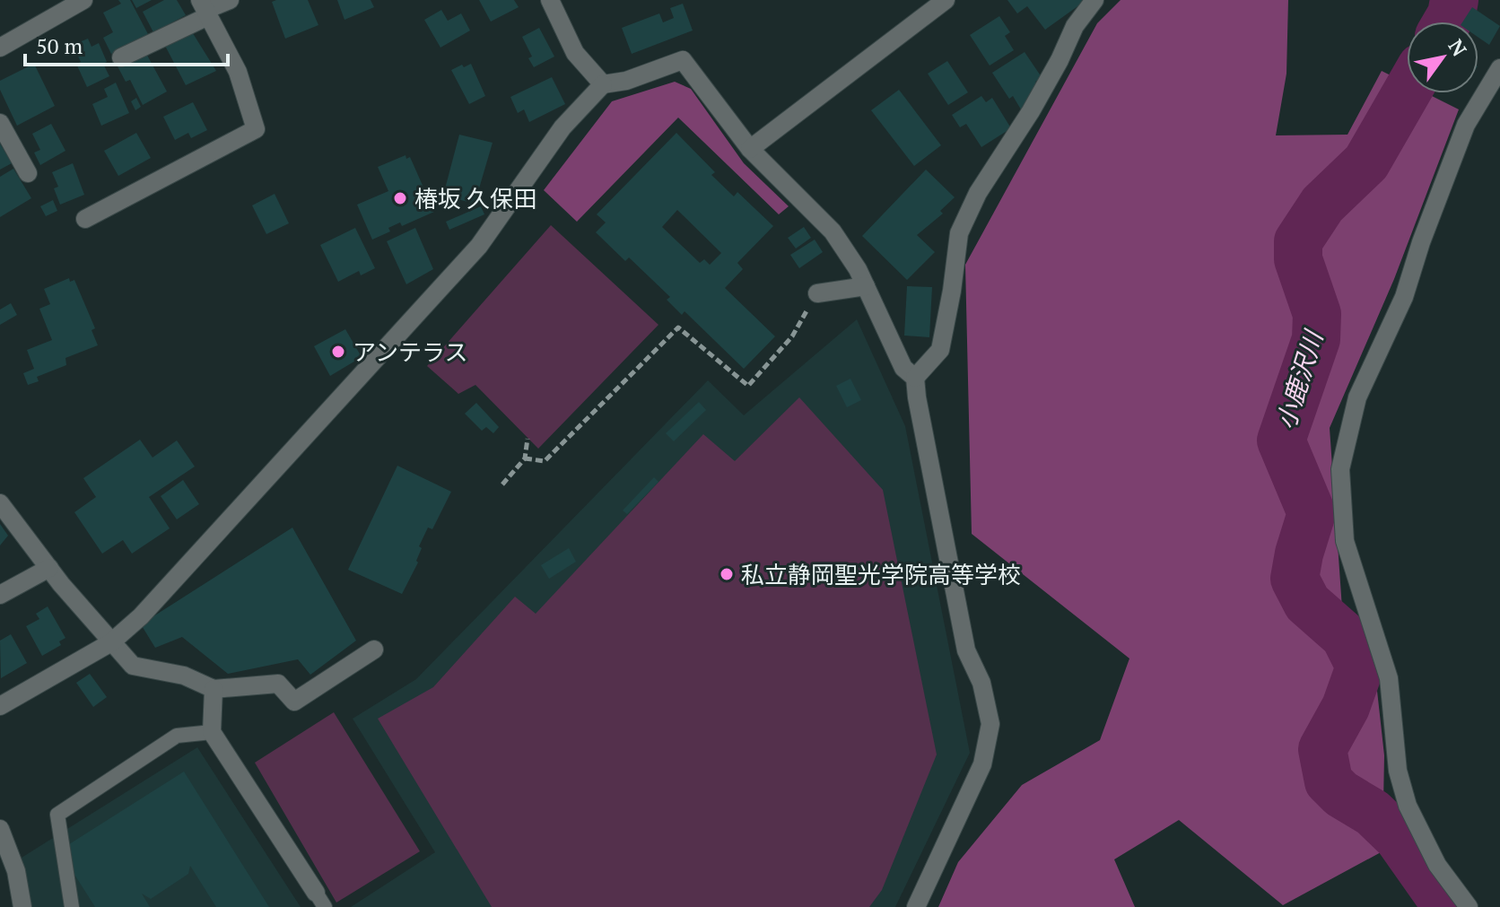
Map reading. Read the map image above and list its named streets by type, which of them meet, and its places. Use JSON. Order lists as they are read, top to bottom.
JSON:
{
  "water": ["小鹿沢川"],
  "places": ["椿坂 久保田", "アンテラス", "私立静岡聖光学院高等学校"],
  "scale_bar": "50 m",
  "north": "top right"
}
